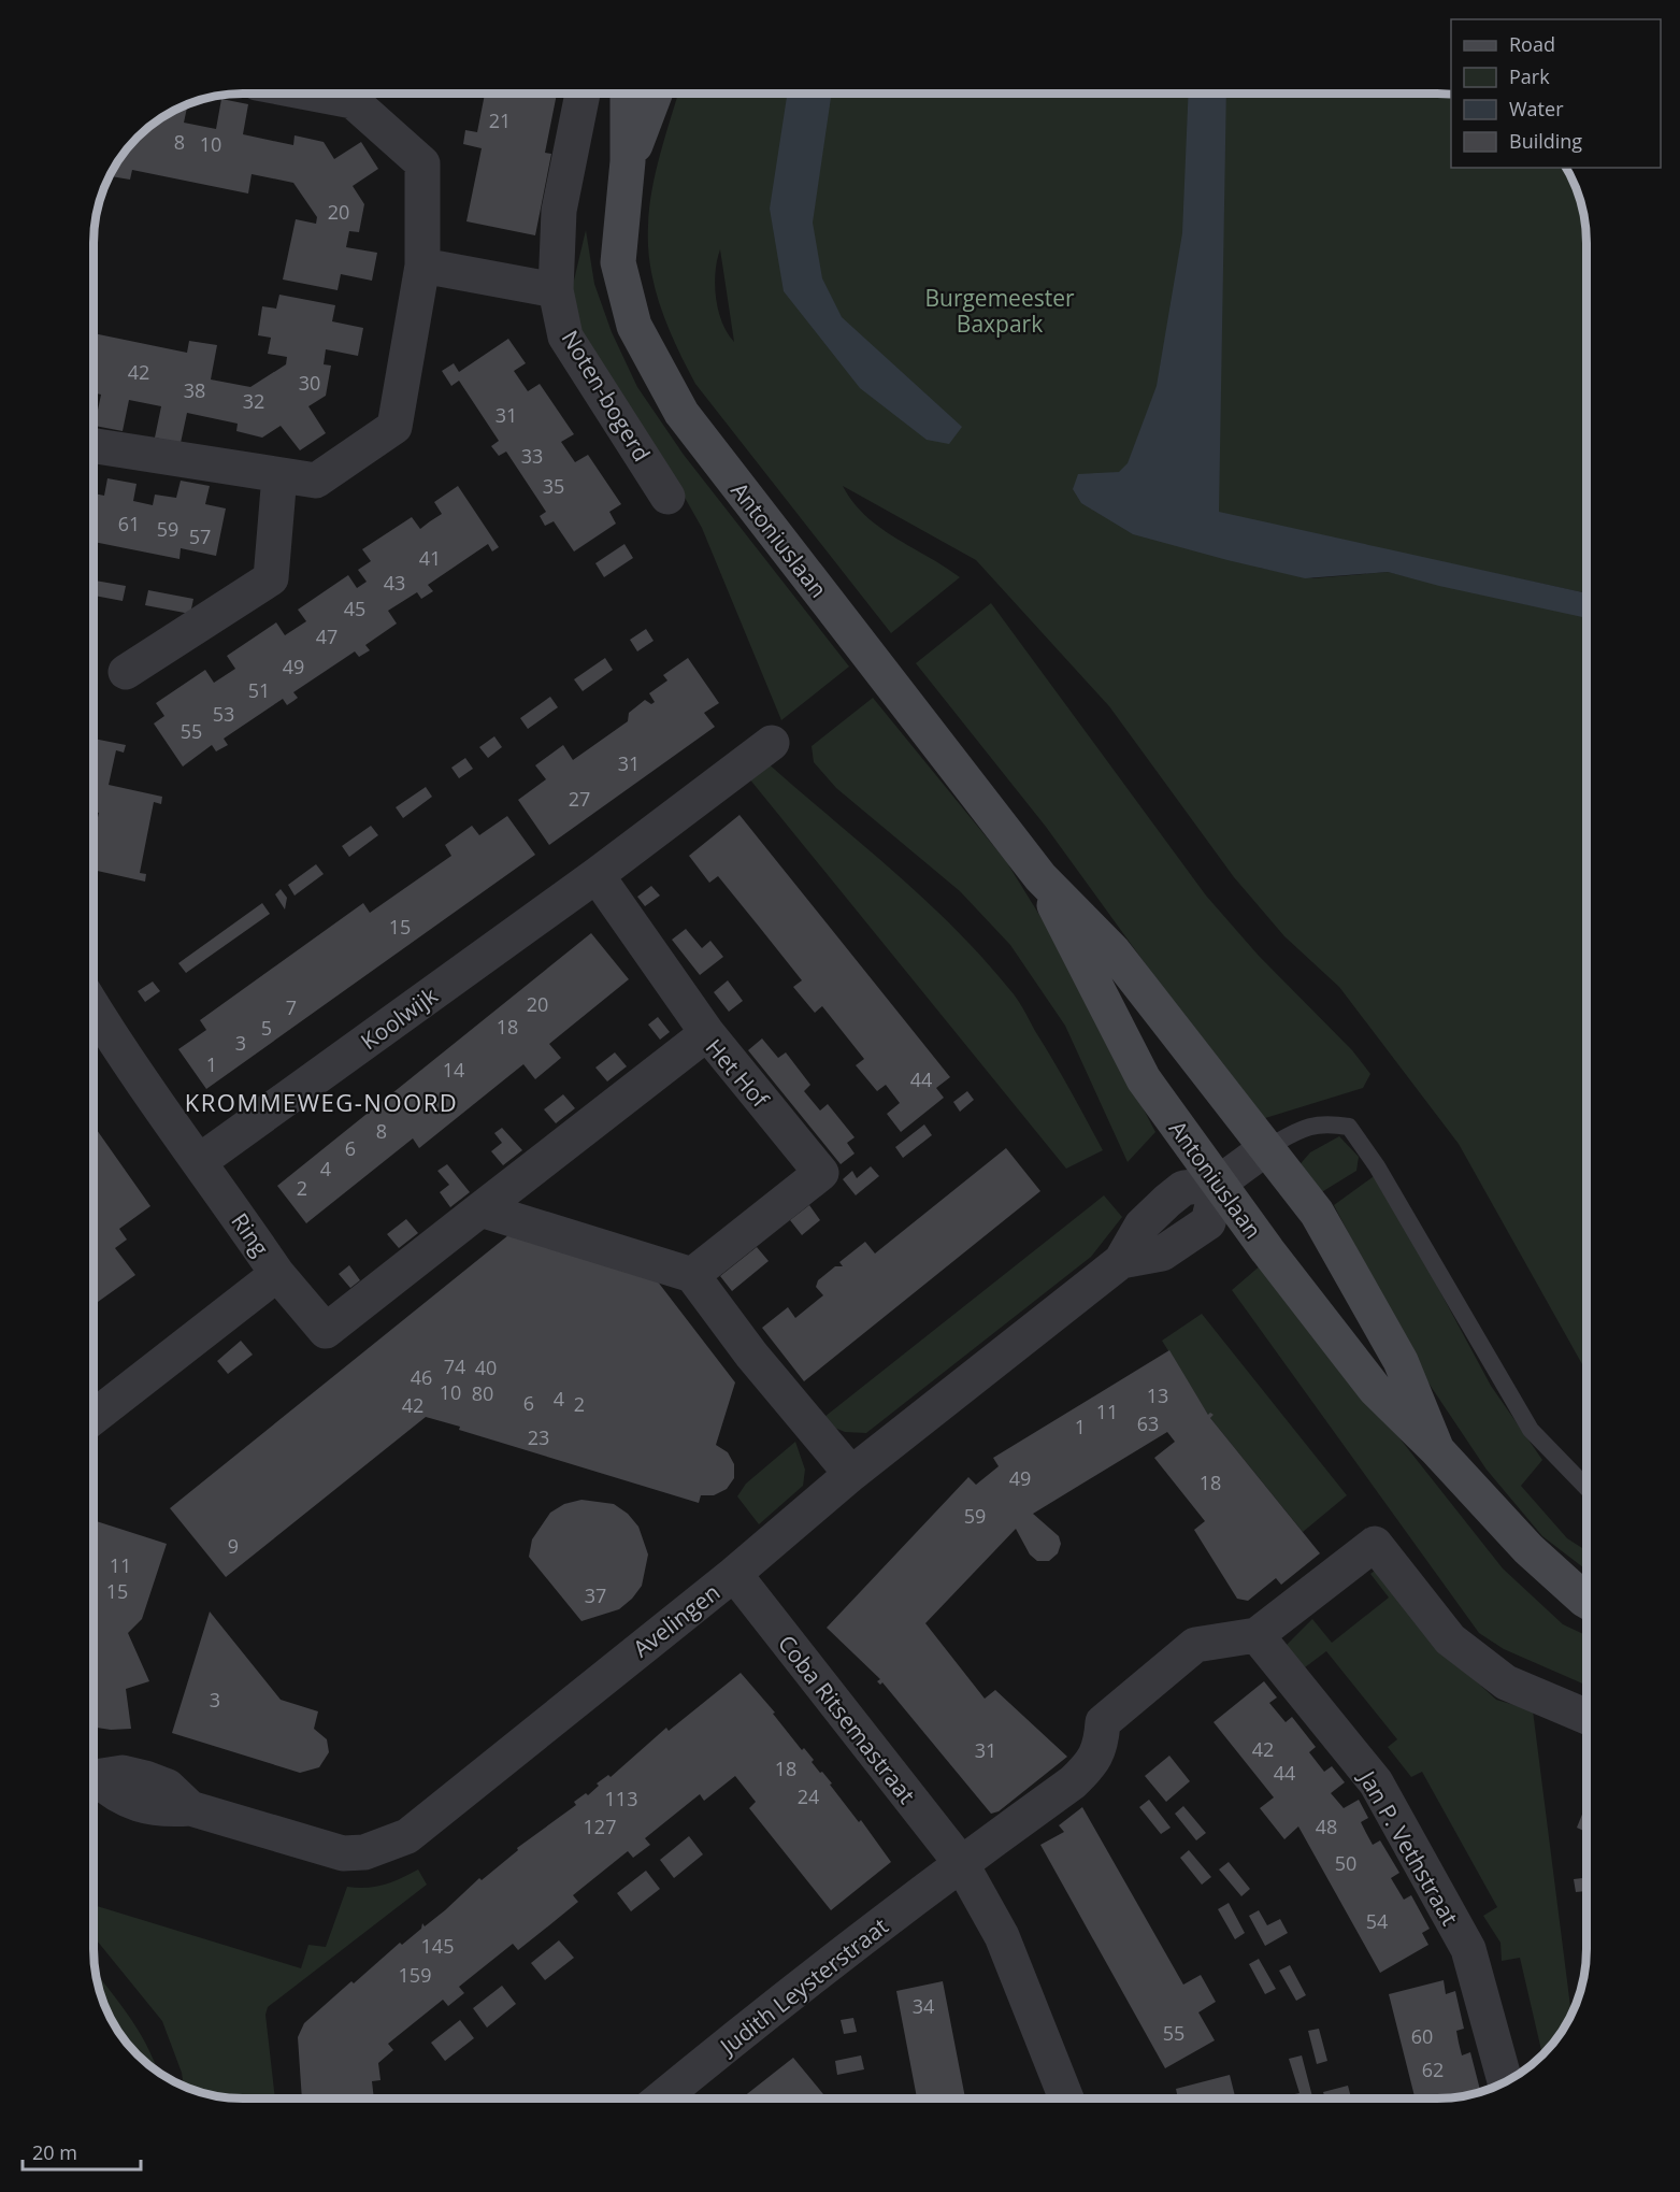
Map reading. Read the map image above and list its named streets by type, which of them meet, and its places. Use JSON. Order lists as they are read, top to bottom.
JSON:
{
  "streets": {
    "main road": ["Antoniuslaan"],
    "street": [
      "Noten-bogerd",
      "Koolwijk",
      "Het Hof",
      "Ring",
      "Avelingen",
      "Coba Ritsemastraat",
      "Jan P. Vethstraat",
      "Judith Leysterstraat"
    ]
  },
  "crossings": [
    ["Antoniuslaan", "Avelingen"],
    ["Koolwijk", "Ring"],
    ["Het Hof", "Ring"],
    ["Avelingen", "Coba Ritsemastraat"],
    ["Coba Ritsemastraat", "Judith Leysterstraat"]
  ],
  "districts": ["KROMMEWEG-NOORD"],
  "parks": ["Burgemeester Baxpark"],
  "house_numbers": [
    "21",
    "8",
    "10",
    "20",
    "42",
    "30",
    "38",
    "32",
    "31",
    "33",
    "35",
    "61",
    "59",
    "57",
    "41",
    "43",
    "45",
    "47",
    "49",
    "51",
    "53",
    "55",
    "31",
    "27",
    "15",
    "20",
    "7",
    "18",
    "5",
    "3",
    "1",
    "14",
    "44",
    "8",
    "6",
    "4",
    "2",
    "74",
    "40",
    "46",
    "10",
    "80",
    "13",
    "4",
    "6",
    "2",
    "42",
    "11",
    "63",
    "1",
    "23",
    "49",
    "18",
    "59",
    "9",
    "11",
    "15",
    "37",
    "3",
    "42",
    "31",
    "18",
    "44",
    "24",
    "113",
    "127",
    "48",
    "50",
    "54",
    "145",
    "159",
    "34",
    "55",
    "60",
    "62"
  ],
  "legend": [
    "Road",
    "Park",
    "Water",
    "Building"
  ],
  "scale_bar": "20 m"
}
